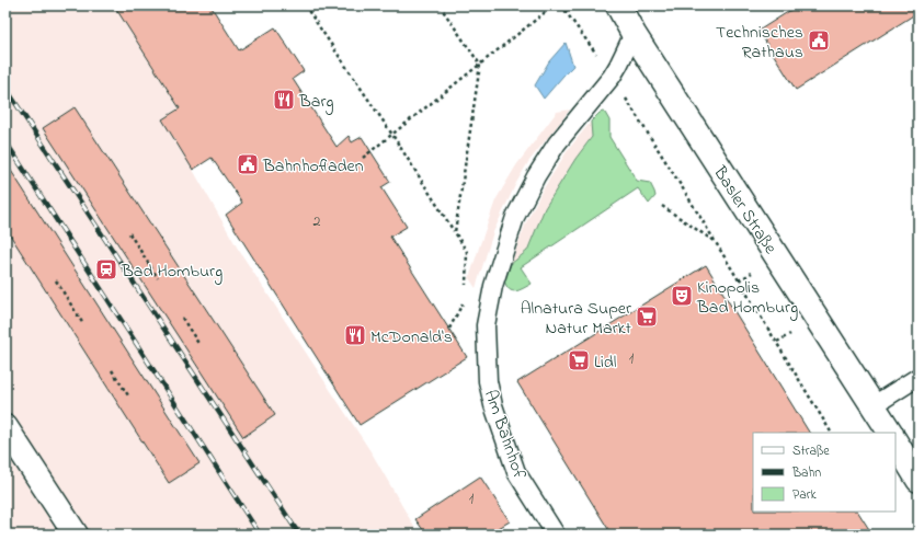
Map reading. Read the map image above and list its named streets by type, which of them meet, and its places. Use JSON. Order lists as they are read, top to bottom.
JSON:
{
  "streets": {
    "street": ["Basler Straße"],
    "lane": ["Am Bahnhof"]
  },
  "crossings": [
    ["Basler Straße", "Am Bahnhof"]
  ],
  "places": {
    "public building": ["Technisches Rathaus", "Bahnhofladen"],
    "restaurant": ["Barg", "McDonald's"],
    "station": ["Bad Homburg"],
    "theatre": ["Kinopolis Bad Homburg"],
    "supermarket": ["Alnatura Super Natur Markt", "Lidl"]
  },
  "house_numbers": ["2", "1", "1"],
  "legend": ["Straße", "Bahn", "Park"]
}
